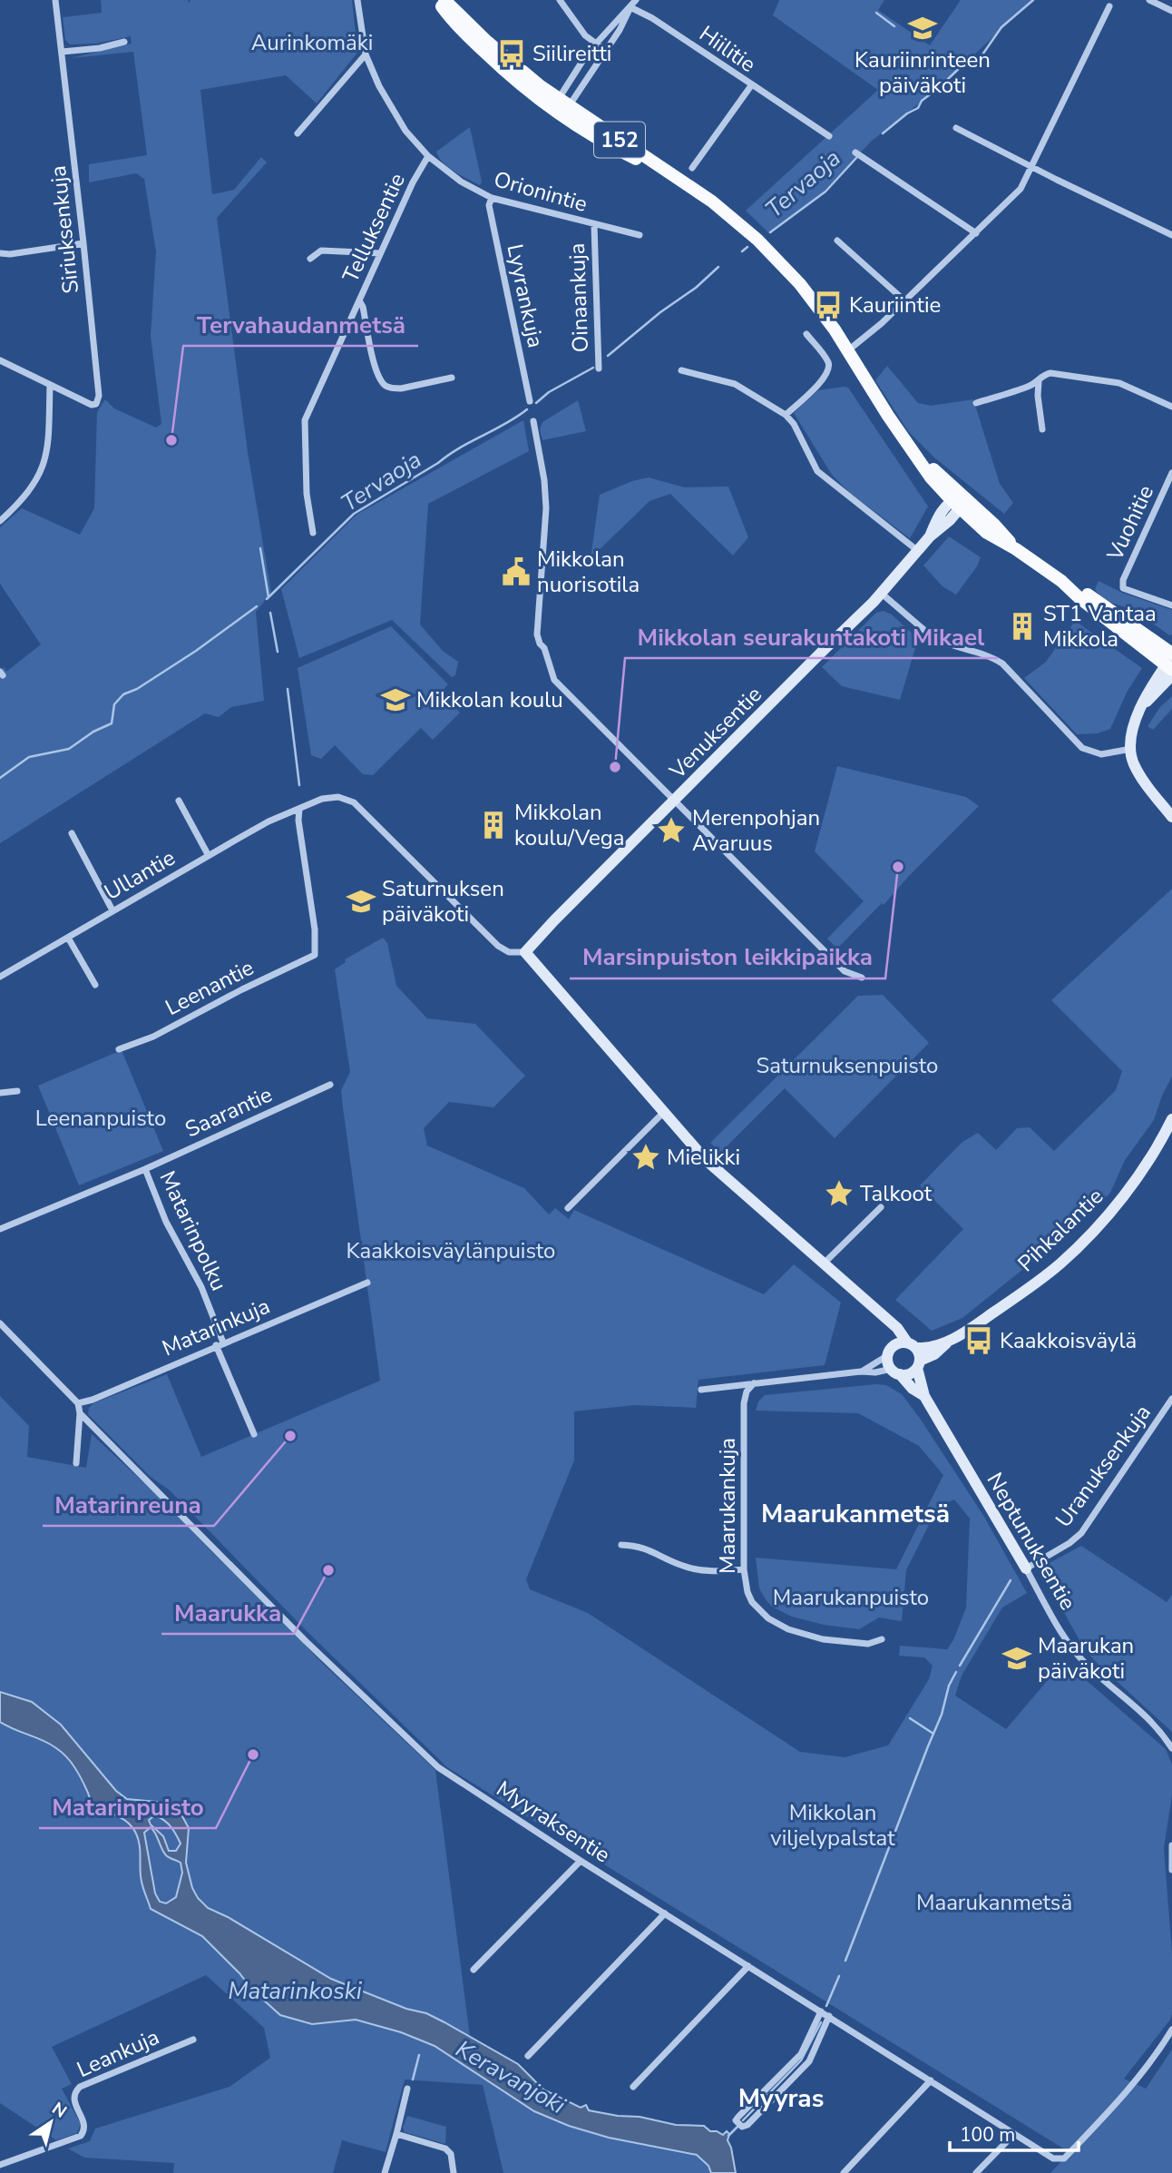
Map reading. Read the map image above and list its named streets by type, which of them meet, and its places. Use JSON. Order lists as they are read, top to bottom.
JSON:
{
  "streets": {
    "main road": ["152"],
    "street": [
      "Hiilitie",
      "Orionintie",
      "Telluksentie",
      "Siriuksenkuja",
      "Lyyrankuja",
      "Oinaankuja",
      "Vuohitie",
      "Venuksentie",
      "Ullantie",
      "Leenantie",
      "Saarantie",
      "Pihkalantie",
      "Matarinpolku",
      "Matarinkuja",
      "Uranuksenkuja",
      "Maarukankuja",
      "Neptunuksentie",
      "Myyraksentie",
      "Leankuja"
    ]
  },
  "crossings": [
    ["152", "Venuksentie"],
    ["Orionintie", "Telluksentie"],
    ["Orionintie", "Lyyrankuja"],
    ["Orionintie", "Oinaankuja"],
    ["Ullantie", "Leenantie"],
    ["Saarantie", "Matarinpolku"],
    ["Pihkalantie", "Neptunuksentie"],
    ["Matarinpolku", "Matarinkuja"],
    ["Uranuksenkuja", "Neptunuksentie"]
  ],
  "districts": ["Maarukanmetsä", "Myyras"],
  "water": ["Tervaoja", "Matarinkoski", "Keravanjoki"],
  "parks": [
    "Aurinkomäki",
    "Saturnuksenpuisto",
    "Leenanpuisto",
    "Kaakkoisväylänpuisto",
    "Maarukanpuisto",
    "Mikkolan viljelypalstat",
    "Maarukanmetsä"
  ],
  "places": {
    "school or university": [
      "Kauriinrinteen päiväkoti",
      "Mikkolan koulu",
      "Saturnuksen päiväkoti",
      "Maarukan päiväkoti"
    ],
    "bus stop": ["Siilireitti", "Kauriintie", "Kaakkoisväylä"],
    "other": [
      "Tervahaudanmetsä",
      "Mikkolan seurakuntakoti Mikael",
      "Marsinpuiston leikkipaikka",
      "Matarinreuna",
      "Maarukka",
      "Matarinpuisto"
    ],
    "public building": ["Mikkolan nuorisotila"],
    "building": ["ST1 Vantaa Mikkola", "Mikkolan koulu/Vega"],
    "place": ["Merenpohjan Avaruus", "Mielikki", "Talkoot"]
  },
  "scale_bar": "100 m",
  "north": "top right"
}
